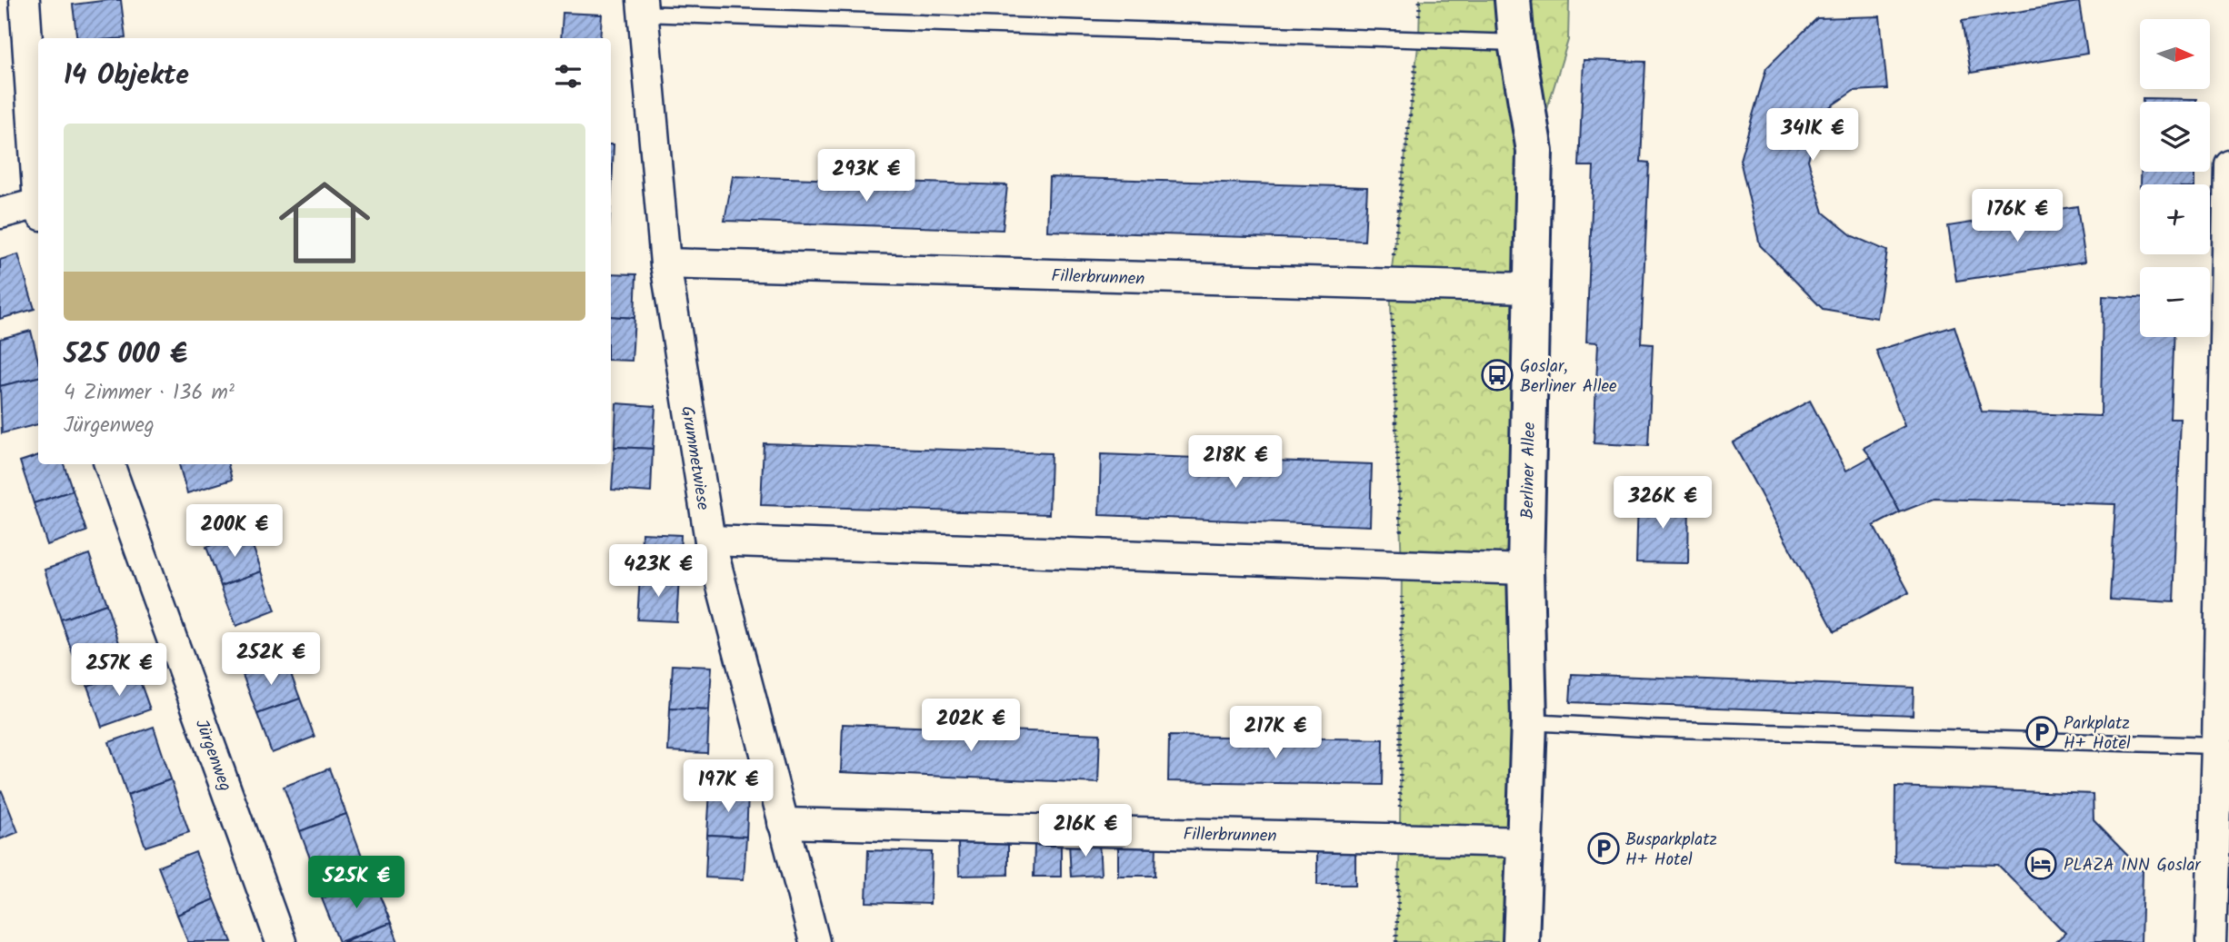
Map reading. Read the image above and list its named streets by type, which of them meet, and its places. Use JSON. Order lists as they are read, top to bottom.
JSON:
{
  "streets": {
    "street": [
      "Fillerbrunnen",
      "Grummetwiese",
      "Berliner Allee",
      "Jürgenweg"
    ]
  },
  "crossings": [
    ["Fillerbrunnen", "Grummetwiese"],
    ["Fillerbrunnen", "Berliner Allee"]
  ],
  "places": {
    "bus stop": ["Goslar, Berliner Allee"],
    "parking": ["Parkplatz H+ Hotel", "Busparkplatz H+ Hotel"],
    "hotel": ["PLAZA INN Goslar"]
  },
  "north": "right",
  "page": {
    "map_buttons": ["+", "−"],
    "heading": "14 Objekte",
    "price": [
      "341K €",
      "293K €",
      "176K €",
      "218K €",
      "326K €",
      "200K €",
      "423K €",
      "252K €",
      "257K €",
      "202K €",
      "217K €",
      "197K €",
      "216K €",
      "525K €"
    ],
    "list": [
      {
        "name": "525 000 €",
        "note": "4 Zimmer · 136 m² · Jürgenweg"
      }
    ]
  }
}
